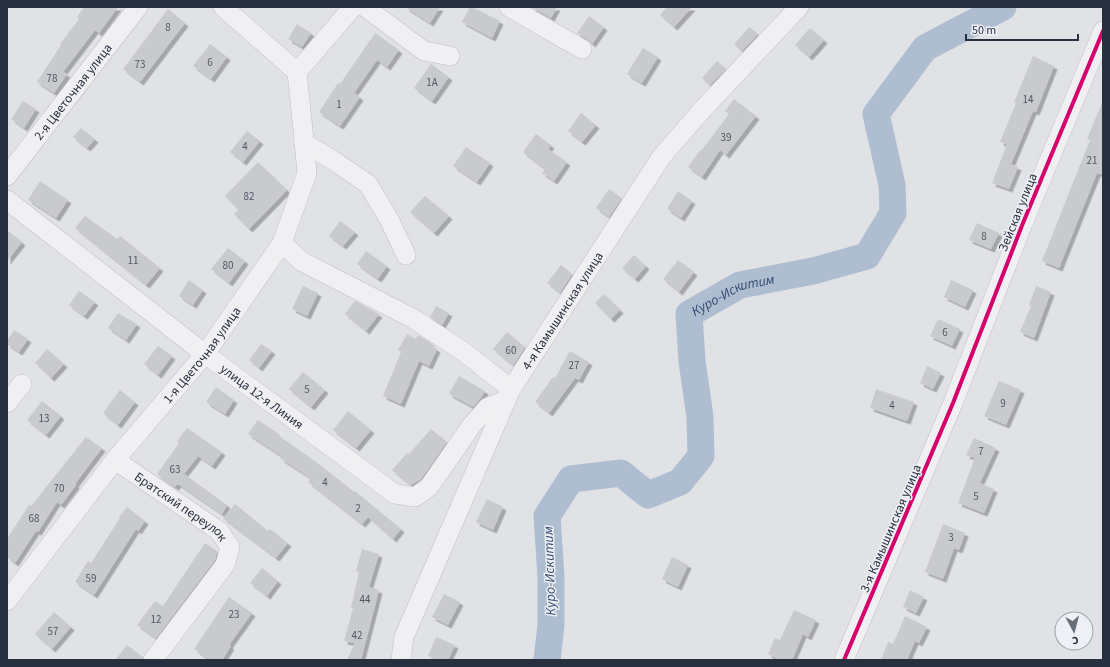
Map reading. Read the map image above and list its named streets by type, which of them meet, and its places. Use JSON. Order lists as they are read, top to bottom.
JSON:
{
  "streets": {
    "street": [
      "2-я Цветочная улица",
      "Зейская улица",
      "4-я Камышинская улица",
      "1-я Цветочная улица",
      "улица 12-я Линия",
      "Братский переулок",
      "3-я Камышинская улица"
    ]
  },
  "crossings": [
    ["Зейская улица", "3-я Камышинская улица"],
    ["4-я Камышинская улица", "улица 12-я Линия"],
    ["1-я Цветочная улица", "улица 12-я Линия"],
    ["1-я Цветочная улица", "Братский переулок"]
  ],
  "water": ["Куро-Искитим"],
  "house_numbers": [
    "8",
    "6",
    "73",
    "78",
    "1А",
    "14",
    "1",
    "39",
    "4",
    "21",
    "82",
    "8",
    "11",
    "80",
    "6",
    "60",
    "27",
    "5",
    "9",
    "4",
    "13",
    "7",
    "63",
    "4",
    "70",
    "5",
    "2",
    "68",
    "3",
    "59",
    "44",
    "23",
    "12",
    "57",
    "42"
  ],
  "scale_bar": "50 m",
  "north": "bottom"
}
